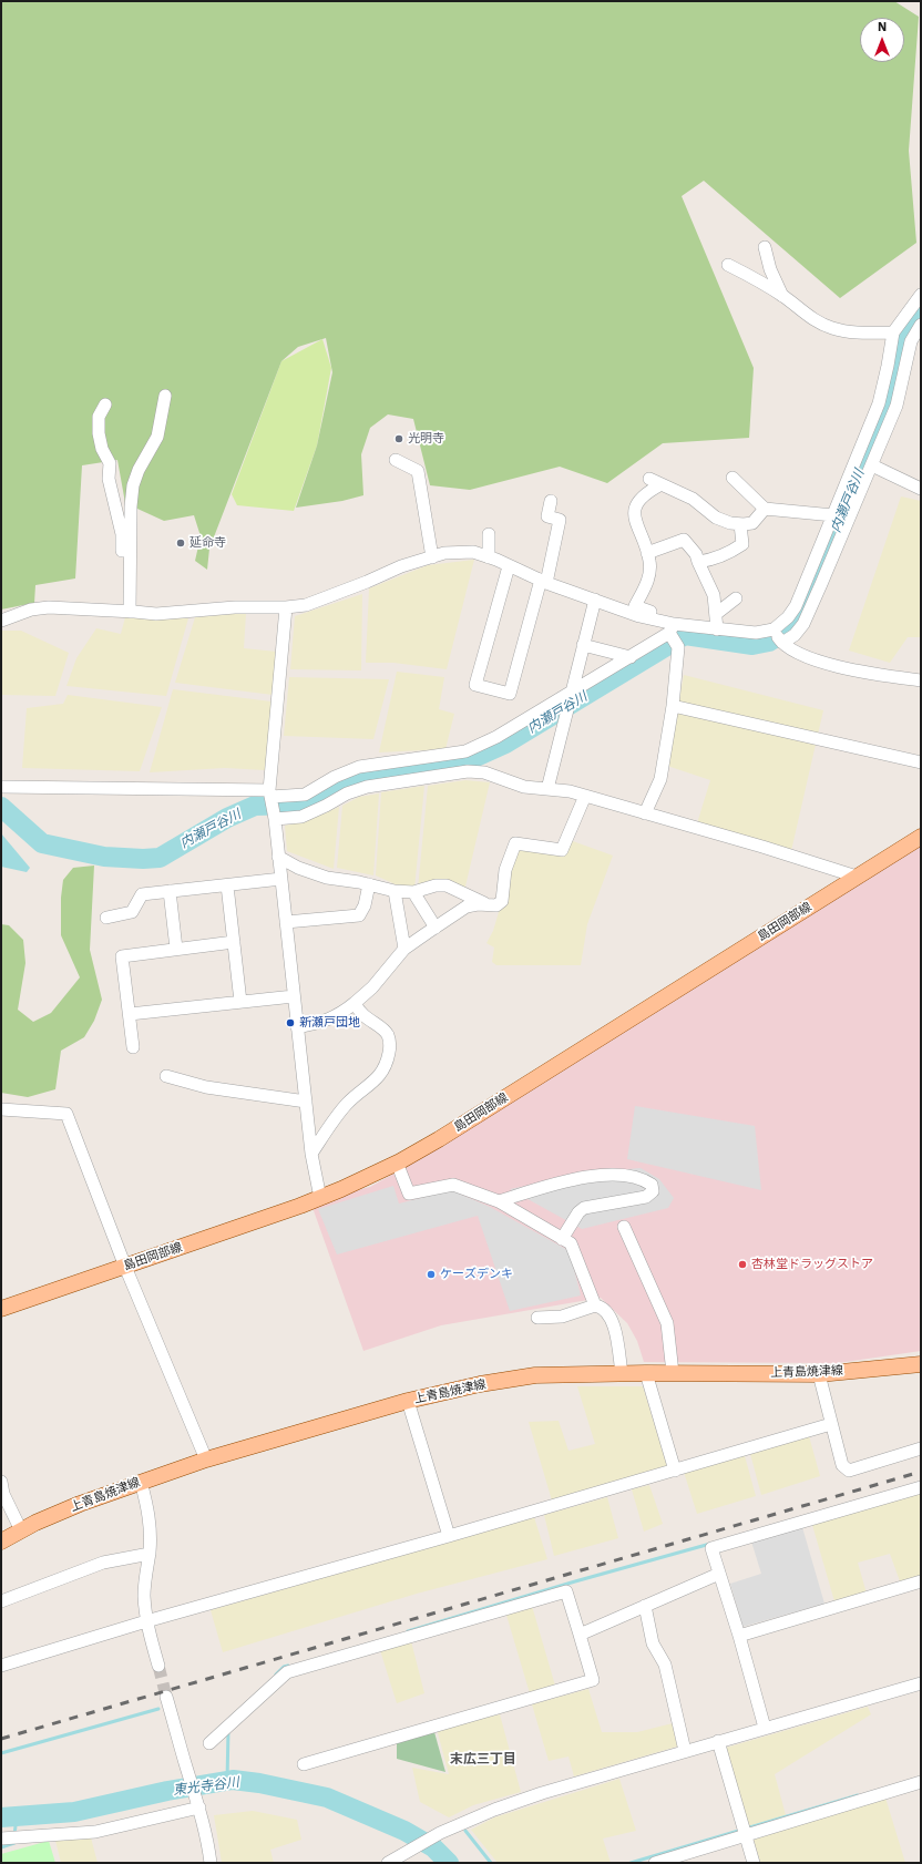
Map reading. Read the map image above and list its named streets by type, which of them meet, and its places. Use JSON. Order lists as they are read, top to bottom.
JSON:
{
  "streets": {
    "main road": ["島田岡部線", "上青島焼津線"]
  },
  "districts": ["末広三丁目"],
  "water": ["内瀬戸谷川", "東光寺谷川"],
  "places": [
    "光明寺",
    "延命寺",
    "新瀬戸団地",
    "杏林堂ドラッグストア",
    "ケーズデンキ"
  ],
  "north": "top"
}
